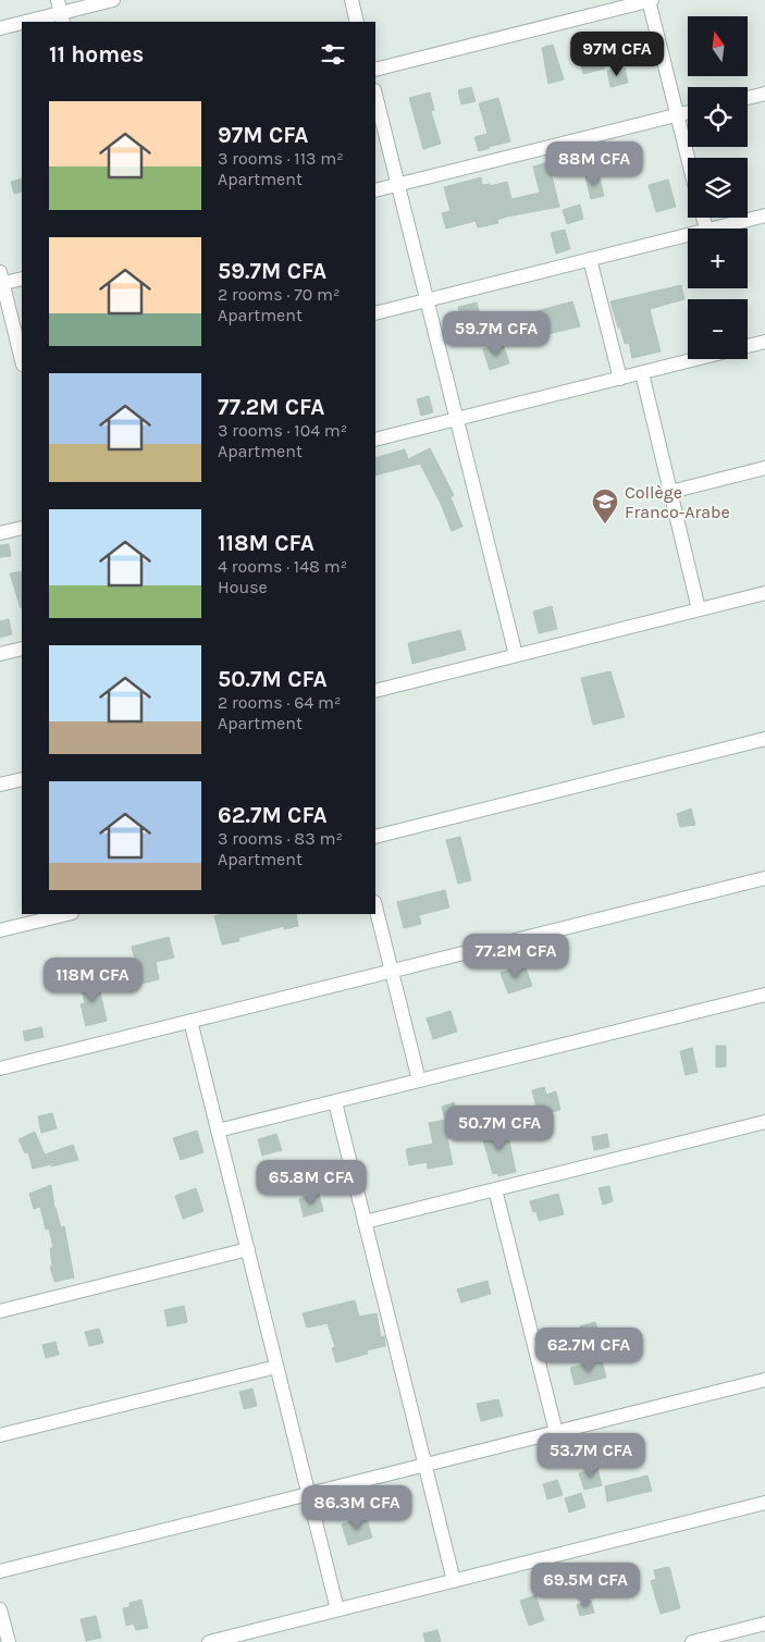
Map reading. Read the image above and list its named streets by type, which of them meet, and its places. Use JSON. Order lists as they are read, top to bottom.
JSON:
{
  "places": {
    "school or university": ["Collège Franco-Arabe"]
  },
  "north": "top",
  "page": {
    "map_buttons": ["+", "−"],
    "heading": "11 homes",
    "price": [
      "97M CFA",
      "88M CFA",
      "59.7M CFA",
      "77.2M CFA",
      "118M CFA",
      "50.7M CFA",
      "65.8M CFA",
      "62.7M CFA",
      "53.7M CFA",
      "86.3M CFA",
      "69.5M CFA"
    ],
    "list": [
      {
        "name": "97M CFA",
        "note": "3 rooms · 113 m² · Apartment"
      },
      {
        "name": "59.7M CFA",
        "note": "2 rooms · 70 m² · Apartment"
      },
      {
        "name": "77.2M CFA",
        "note": "3 rooms · 104 m² · Apartment"
      },
      {
        "name": "118M CFA",
        "note": "4 rooms · 148 m² · House"
      },
      {
        "name": "50.7M CFA",
        "note": "2 rooms · 64 m² · Apartment"
      },
      {
        "name": "62.7M CFA",
        "note": "3 rooms · 83 m² · Apartment"
      }
    ]
  }
}
